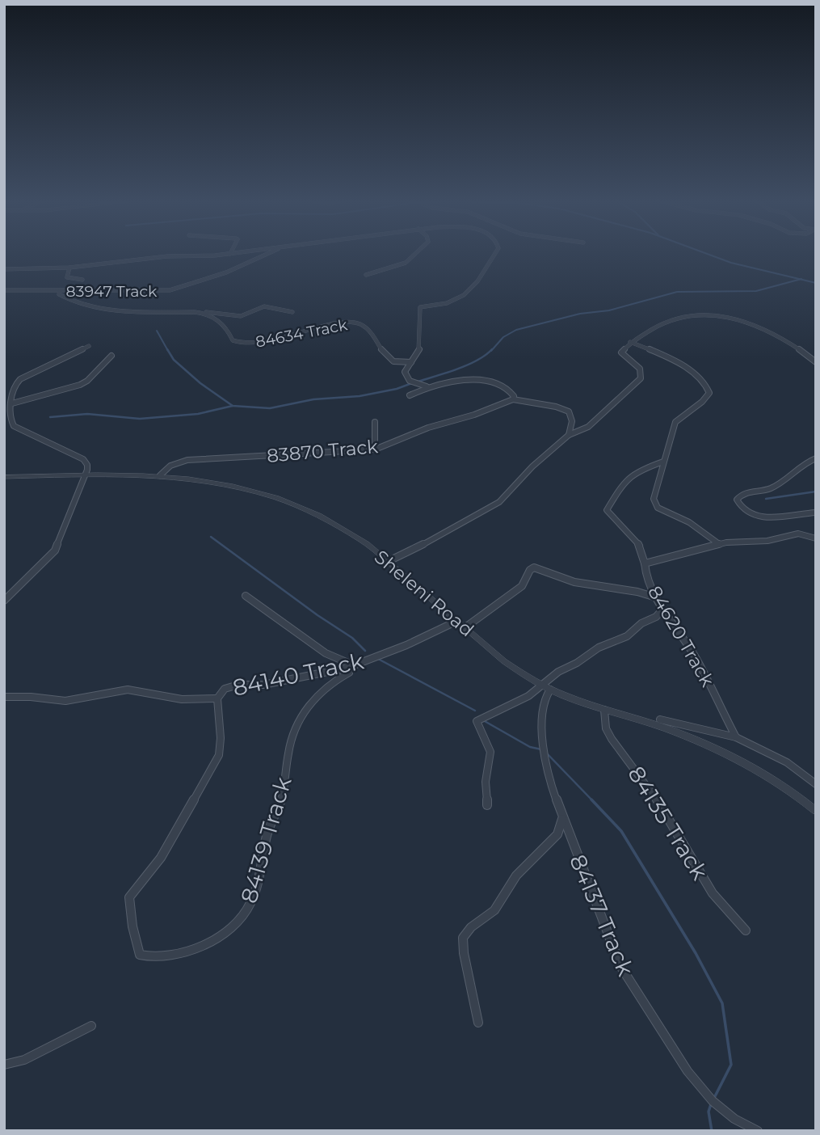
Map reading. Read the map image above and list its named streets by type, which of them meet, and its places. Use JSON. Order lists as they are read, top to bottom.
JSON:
{
  "streets": {
    "street": [
      "83947 Track",
      "84634 Track",
      "83870 Track",
      "Sheleni Road",
      "84620 Track",
      "84140 Track",
      "84135 Track",
      "84139 Track",
      "84137 Track"
    ]
  },
  "crossings": [
    ["83947 Track", "84634 Track"],
    ["83870 Track", "Sheleni Road"],
    ["Sheleni Road", "84140 Track"],
    ["Sheleni Road", "84135 Track"],
    ["Sheleni Road", "84137 Track"],
    ["84140 Track", "84139 Track"]
  ]
}
